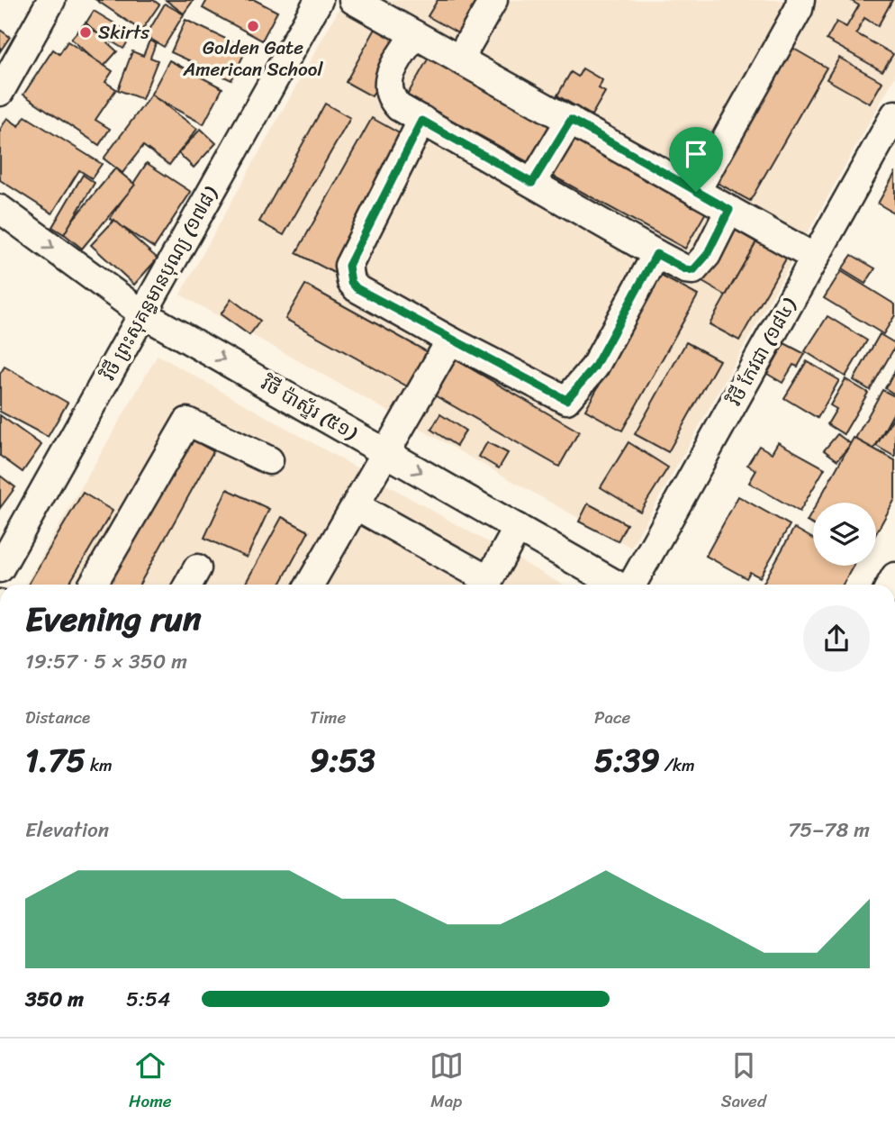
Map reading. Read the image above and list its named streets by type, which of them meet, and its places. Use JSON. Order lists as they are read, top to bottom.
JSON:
{
  "streets": {
    "street": ["វិថី ព្រះសុគន្ធមានបុណ្យ (១៧៨)", "វិថី កែវជា (១៨៤)", "វិថី ប៉ាស្ទ័រ (៥១)"]
  },
  "crossings": [
    ["វិថី ព្រះសុគន្ធមានបុណ្យ (១៧៨)", "វិថី ប៉ាស្ទ័រ (៥១)"]
  ],
  "one_way": ["វិថី ប៉ាស្ទ័រ (៥១)"],
  "places": ["Golden Gate American School", "Skirts"],
  "page": {
    "heading": ["Evening run", "19:57 · 5 × 350 m"],
    "stats": [
      ["Distance", "1.75 km"],
      ["Time", "9:53"],
      ["Pace", "5:39 /km"]
    ],
    "chart": ["Elevation", "75–78 m"],
    "list": [
      {
        "name": "350 m",
        "note": "5:54"
      }
    ],
    "tabs": ["Home", "Map", "Saved"]
  }
}
